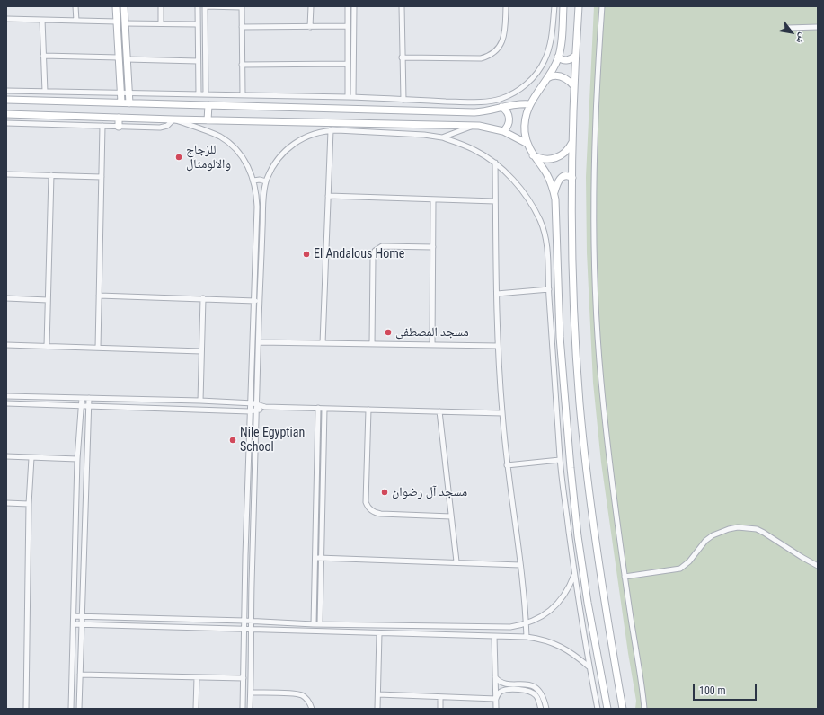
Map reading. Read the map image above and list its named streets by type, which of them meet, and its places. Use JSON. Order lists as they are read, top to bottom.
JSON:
{
  "places": [
    "للزجاج والالومتال",
    "El Andalous Home",
    "مسجد المصطفى",
    "Nile Egyptian School",
    "مسجد آل رضوان"
  ],
  "scale_bar": "100 m",
  "north": "bottom right"
}
